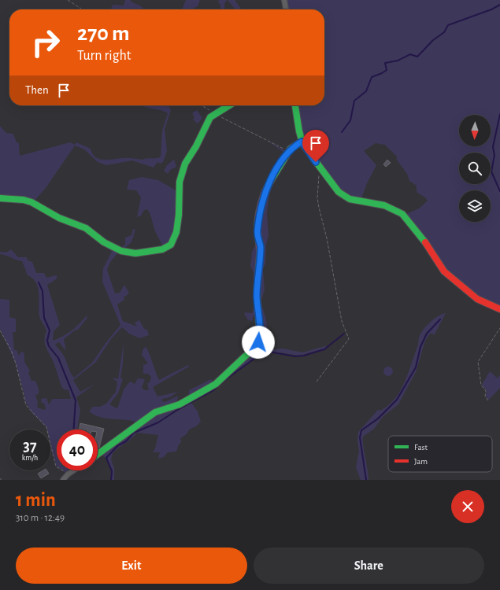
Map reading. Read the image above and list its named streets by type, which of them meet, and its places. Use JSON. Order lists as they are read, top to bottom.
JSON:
{
  "legend": ["Fast", "Jam"],
  "north": "bottom",
  "page": {
    "turn": ["270 m", "Turn right"],
    "then": "Then",
    "speed": "37 km/h",
    "limit": "40",
    "heading": ["1 min", "310 m · 12:49"],
    "buttons": ["Exit", "Share"]
  }
}
